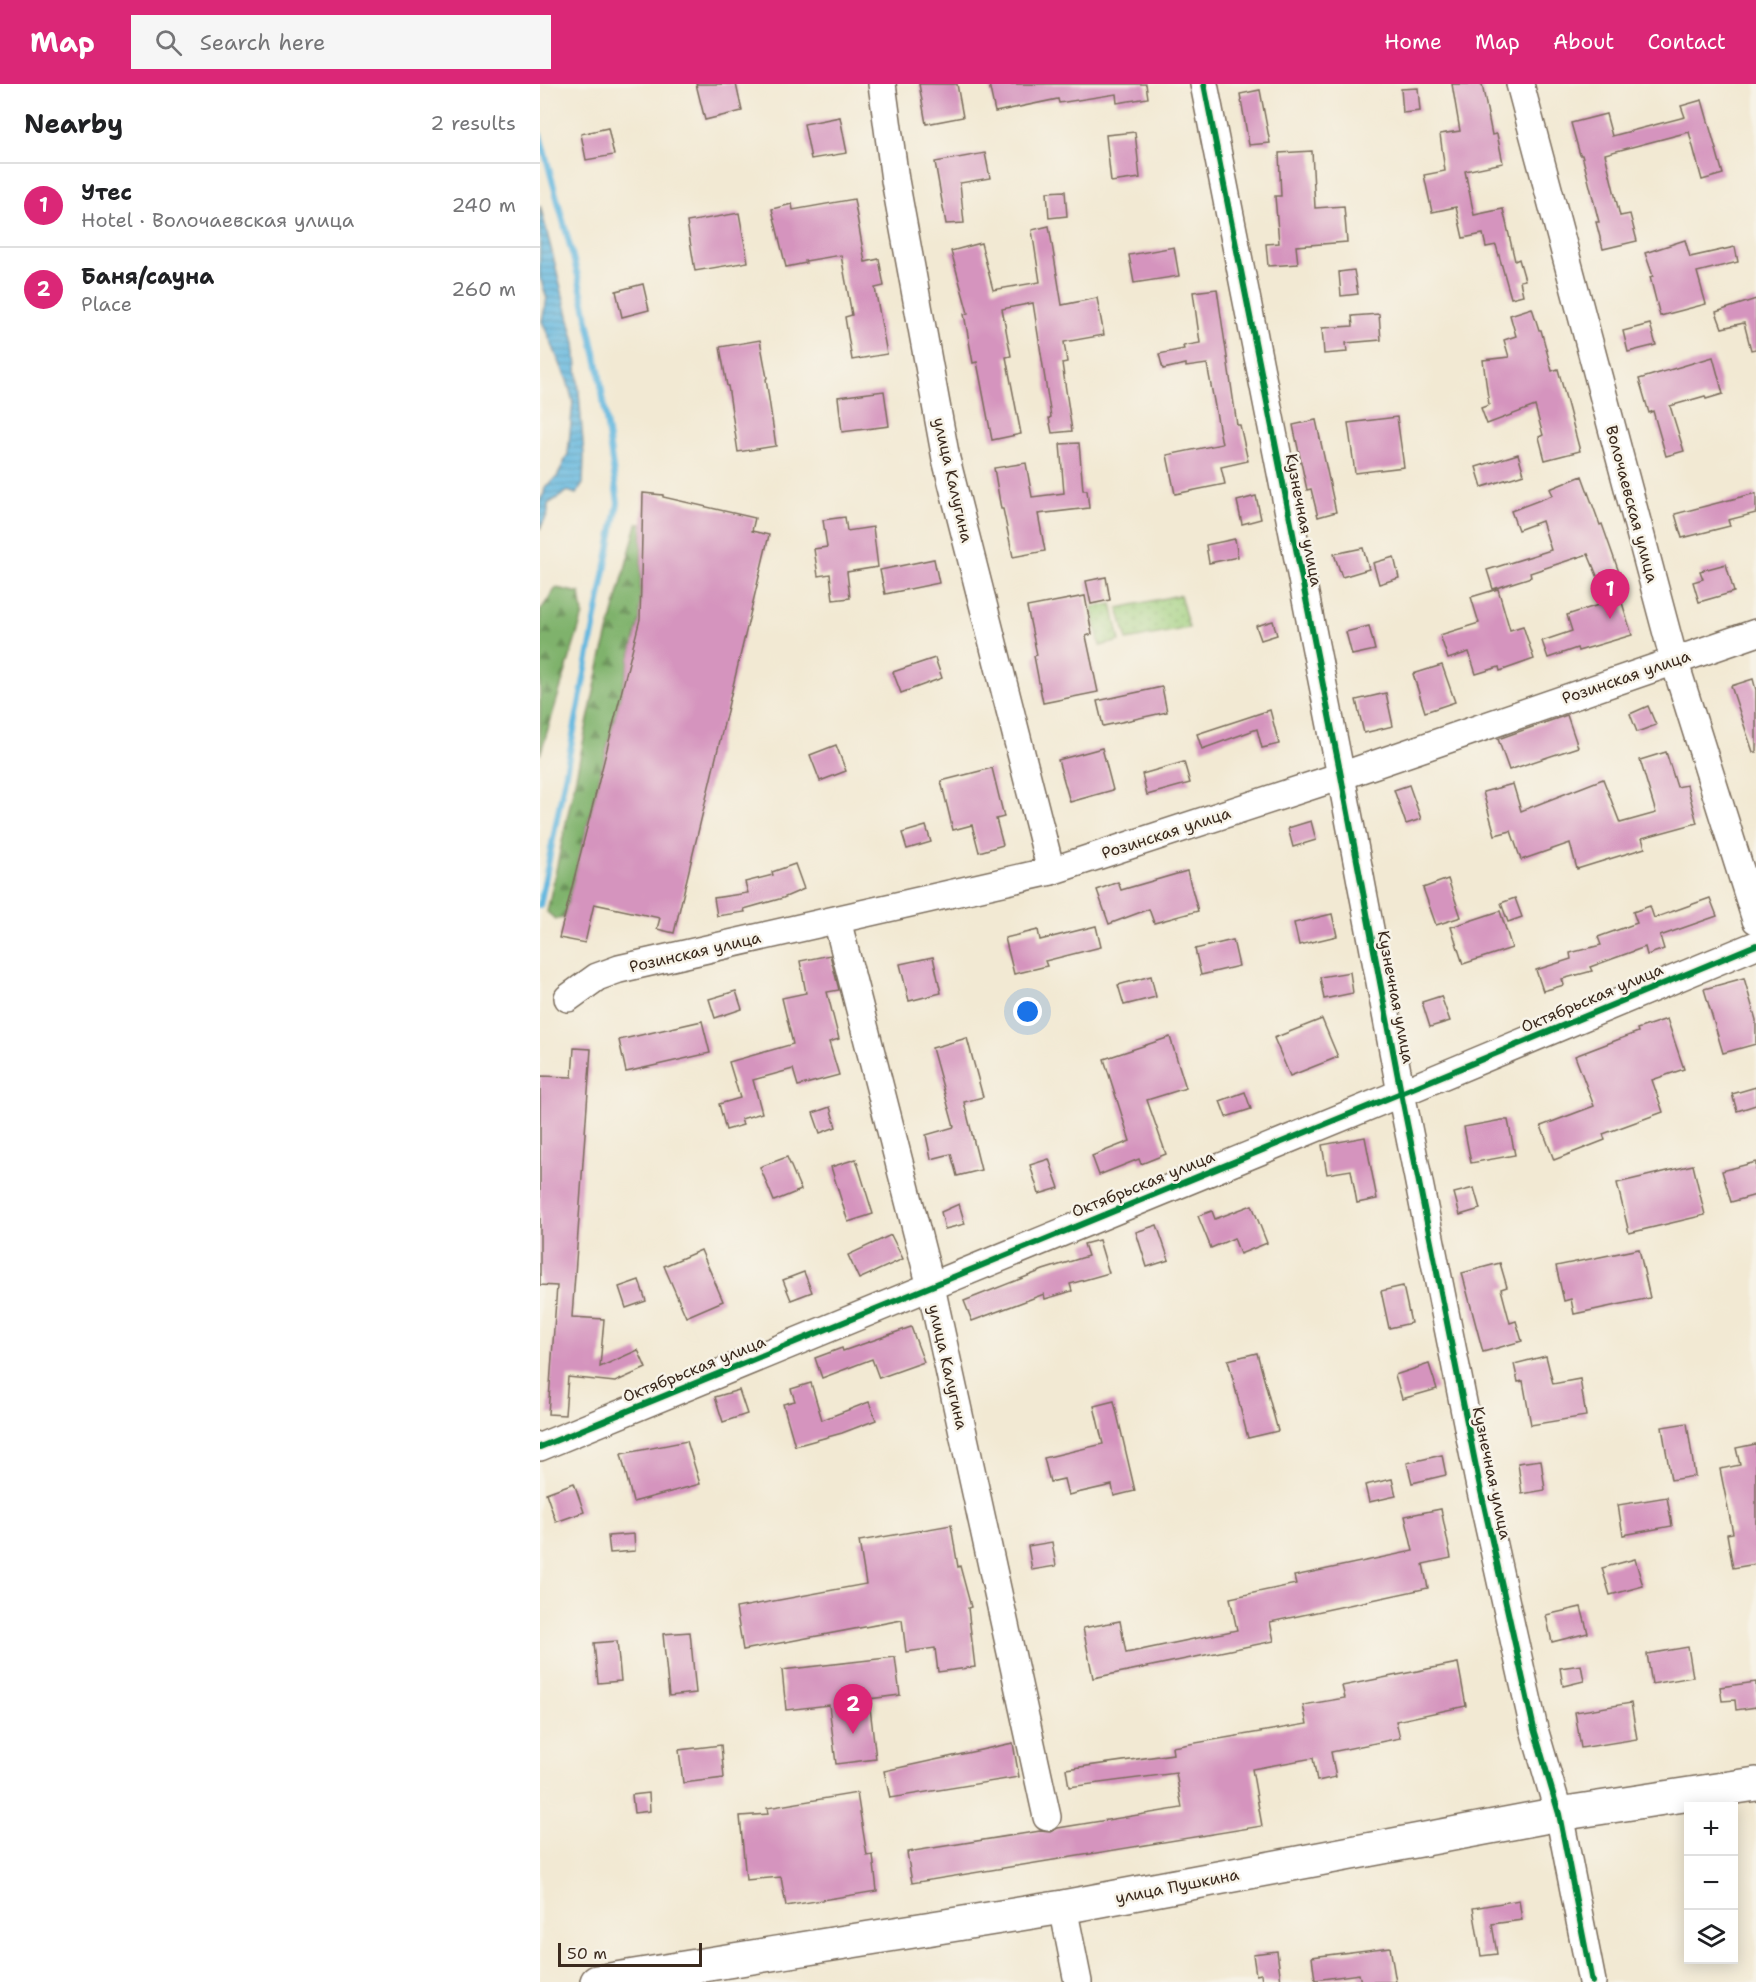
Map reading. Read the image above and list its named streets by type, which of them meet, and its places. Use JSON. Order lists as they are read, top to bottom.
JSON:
{
  "streets": {
    "main road": ["улица Пушкина"],
    "street": [
      "улица Калугина",
      "Волочаевская улица",
      "Кузнечная улица",
      "Розинская улица",
      "Октябрьская улица"
    ]
  },
  "crossings": [
    ["улица Калугина", "Розинская улица"],
    ["улица Калугина", "Октябрьская улица"],
    ["Волочаевская улица", "Розинская улица"],
    ["Кузнечная улица", "Розинская улица"],
    ["Кузнечная улица", "Октябрьская улица"],
    ["Кузнечная улица", "улица Пушкина"]
  ],
  "scale_bar": "50 m",
  "page": {
    "header": "Map",
    "search": "Search here",
    "nav": [
      "Home",
      "Map",
      "About",
      "Contact"
    ],
    "heading": ["Nearby", "2 results"],
    "list": [
      {
        "mark": "1",
        "name": "Утес",
        "note": "Hotel · Волочаевская улица",
        "value": "240 m"
      },
      {
        "mark": "2",
        "name": "Баня/сауна",
        "note": "Place",
        "value": "260 m"
      }
    ],
    "pins": ["1", "2"],
    "map_buttons": ["+", "−"],
    "scale": "50 m"
  }
}
